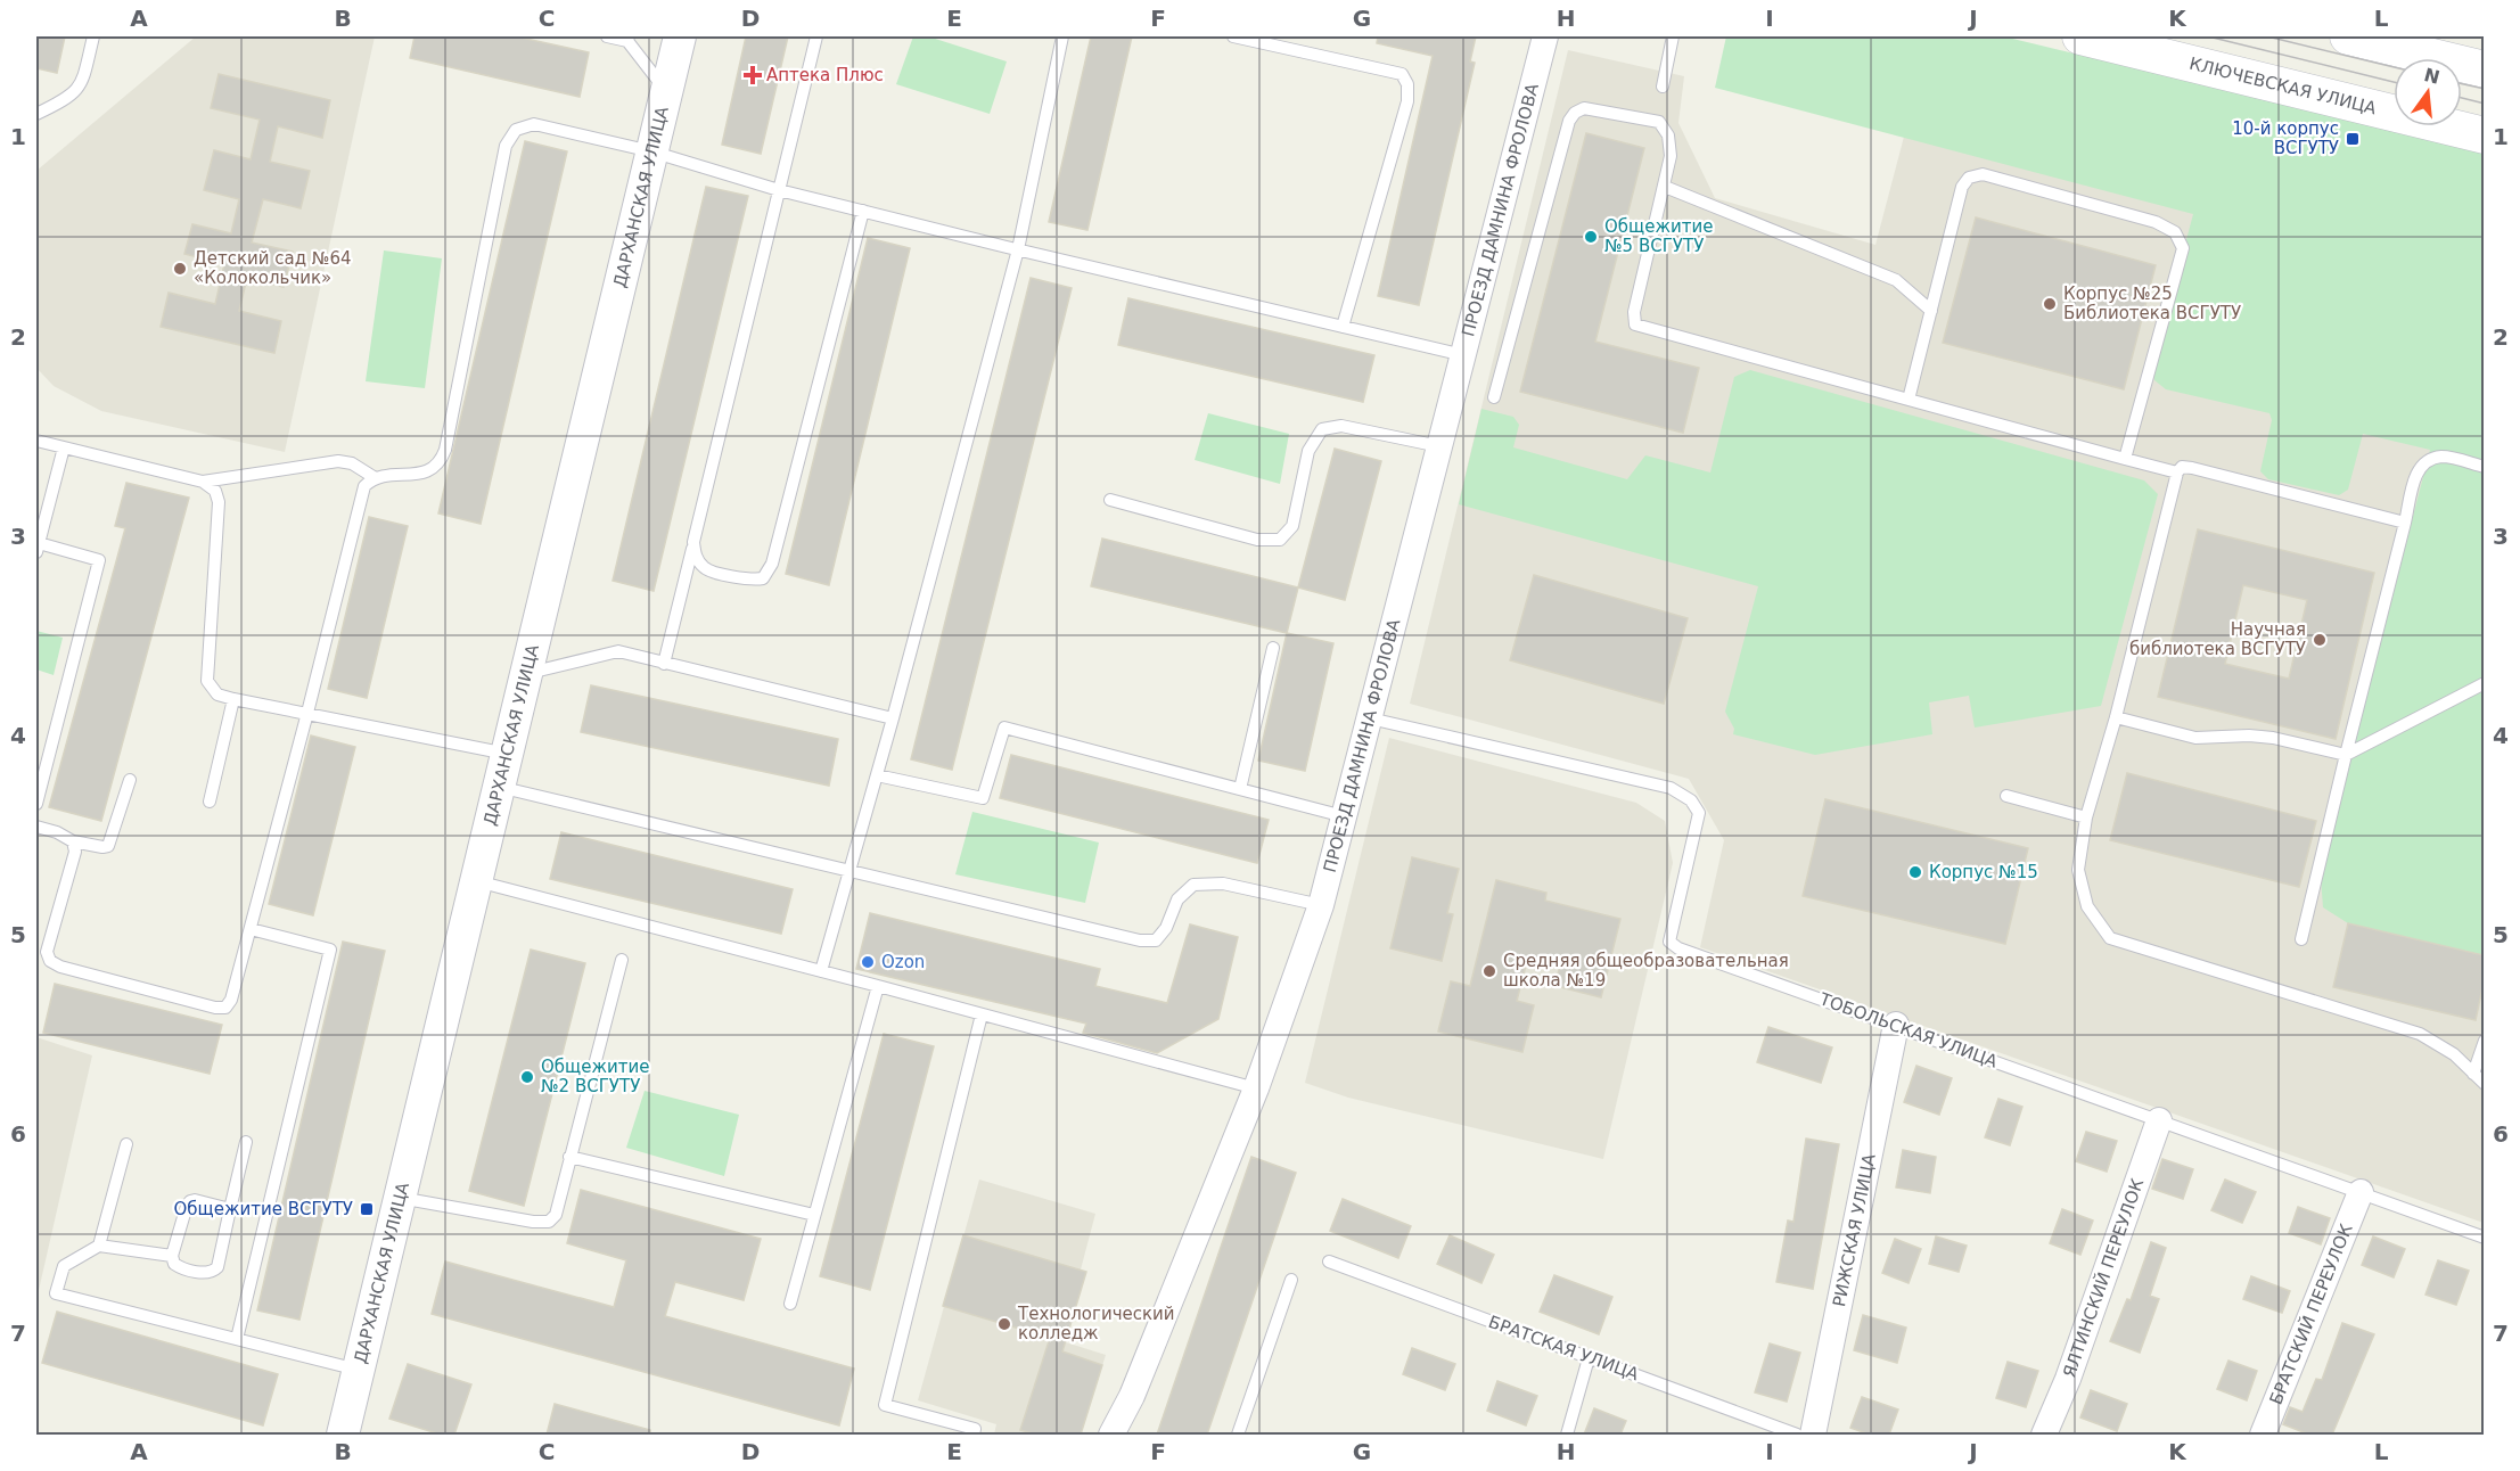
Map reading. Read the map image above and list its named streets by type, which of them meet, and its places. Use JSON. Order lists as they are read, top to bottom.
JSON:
{
  "streets": {
    "main road": ["КЛЮЧЕВСКАЯ УЛИЦА"],
    "street": [
      "ДАРХАНСКАЯ УЛИЦА",
      "ПРОЕЗД ДАМНИНА ФРОЛОВА",
      "РИЖСКАЯ УЛИЦА",
      "ЯЛТИНСКИЙ ПЕРЕУЛОК",
      "БРАТСКИЙ ПЕРЕУЛОК"
    ],
    "lane": ["ТОБОЛЬСКАЯ УЛИЦА", "БРАТСКАЯ УЛИЦА"]
  },
  "crossings": [
    ["ПРОЕЗД ДАМНИНА ФРОЛОВА", "ТОБОЛЬСКАЯ УЛИЦА"],
    ["ТОБОЛЬСКАЯ УЛИЦА", "РИЖСКАЯ УЛИЦА"],
    ["ТОБОЛЬСКАЯ УЛИЦА", "ЯЛТИНСКИЙ ПЕРЕУЛОК"],
    ["ТОБОЛЬСКАЯ УЛИЦА", "БРАТСКИЙ ПЕРЕУЛОК"]
  ],
  "places": {
    "health": ["Аптека Плюс"],
    "transit": ["10-й корпус ВСГУТУ", "Общежитие ВСГУТУ"],
    "other": [
      "Общежитие №5 ВСГУТУ",
      "Детский сад №64 «Колокольчик»",
      "Корпус №25 Библиотека ВСГУТУ",
      "Научная библиотека ВСГУТУ",
      "Корпус №15",
      "Ozon",
      "Средняя общеобразовательная школа №19",
      "Общежитие №2 ВСГУТУ",
      "Технологический колледж"
    ]
  },
  "north": "top",
  "grid": {
    "columns": [
      "A",
      "B",
      "C",
      "D",
      "E",
      "F",
      "G",
      "H",
      "I",
      "J",
      "K",
      "L"
    ],
    "rows": [
      "1",
      "2",
      "3",
      "4",
      "5",
      "6",
      "7"
    ]
  }
}
